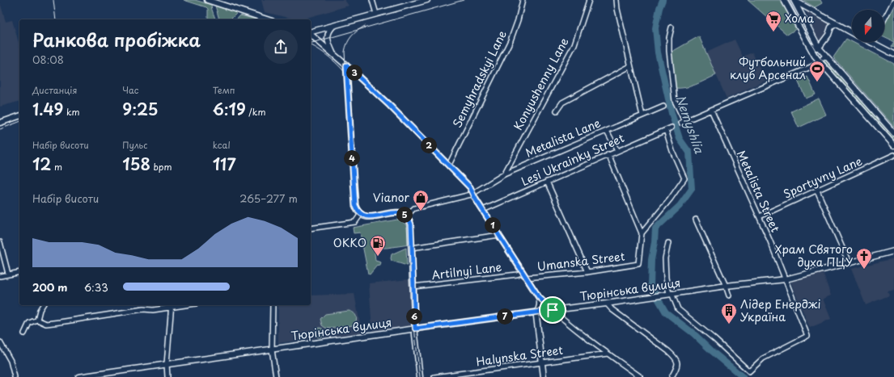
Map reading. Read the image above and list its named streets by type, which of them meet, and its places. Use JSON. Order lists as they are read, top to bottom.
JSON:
{
  "streets": {
    "main road": ["Тюрінська вулиця"],
    "street": [
      "Semyhradskyi Lane",
      "Konyushenny Lane",
      "Metalista Lane",
      "Lesi Ukrainky Street",
      "Sportyvny Lane",
      "Metalista Street",
      "Umanska Street",
      "Artilnyi Lane",
      "Halynska Street"
    ]
  },
  "crossings": [
    ["Konyushenny Lane", "Metalista Lane"],
    ["Sportyvny Lane", "Metalista Street"],
    ["Metalista Street", "Тюрінська вулиця"]
  ],
  "water": ["Nemyshlia"],
  "places": {
    "supermarket": ["Хома"],
    "sports": ["Футбольний клуб Арсенал"],
    "shop": ["Vianor"],
    "fuel station": ["OKKO"],
    "church": ["Храм Святого духа ПЦУ"],
    "building": ["Лідер Енерджі Україна"]
  },
  "north": "bottom",
  "page": {
    "heading": ["Ранкова пробіжка", "08:08"],
    "pins": [
      "3",
      "2",
      "4",
      "5",
      "1",
      "6",
      "7"
    ],
    "stats": [
      ["Дистанція", "1.49 km"],
      ["Час", "9:25"],
      ["Темп", "6:19 /km"],
      ["Набір висоти", "12 m"],
      ["Пульс", "158 bpm"],
      ["kcal", "117"]
    ],
    "chart": ["Набір висоти", "265–277 m"],
    "list": [
      {
        "name": "200 m",
        "note": "6:33"
      }
    ]
  }
}
